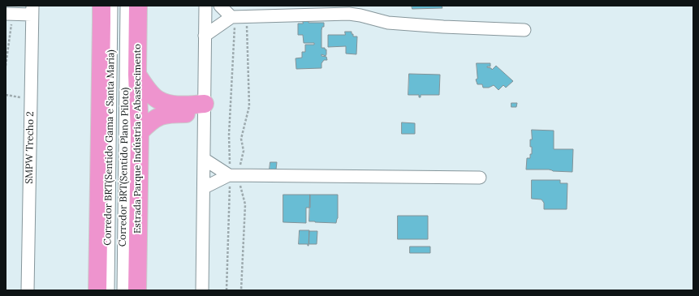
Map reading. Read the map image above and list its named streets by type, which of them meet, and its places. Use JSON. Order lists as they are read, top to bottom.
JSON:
{
  "streets": {
    "highway": ["Estrada Parque Indústria e Abastecimento"],
    "street": ["SMPW Trecho 2", "Corredor BRT(Sentido Gama e Santa Maria)", "Corredor BRT(Sentido Plano Piloto)"]
  }
}
